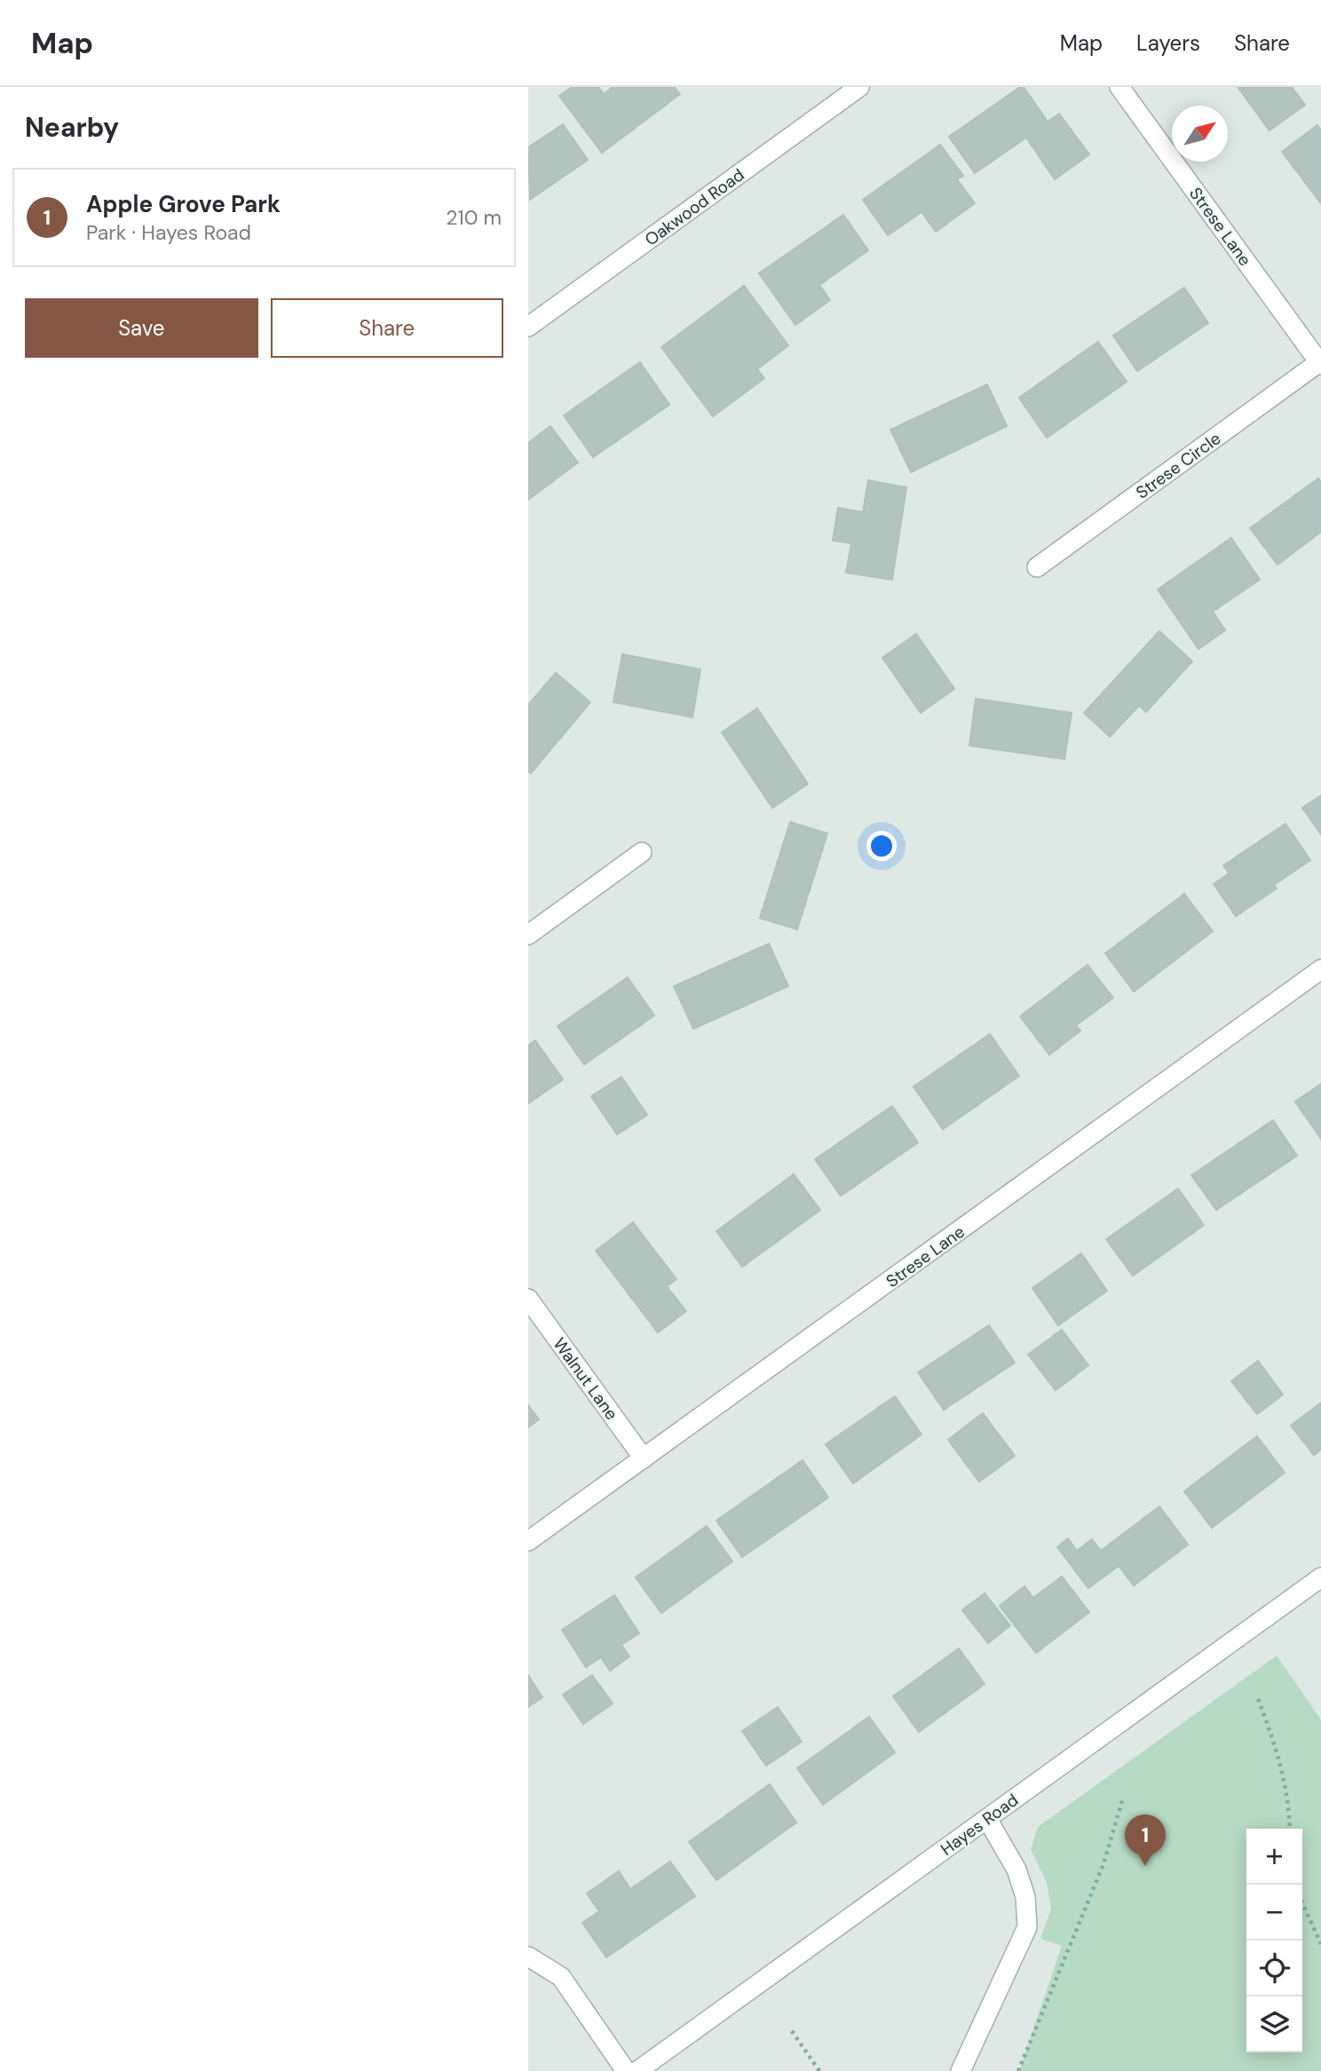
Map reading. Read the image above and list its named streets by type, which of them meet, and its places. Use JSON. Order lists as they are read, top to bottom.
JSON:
{
  "streets": {
    "street": [
      "Oakwood Road",
      "Strese Lane",
      "Strese Circle",
      "Walnut Lane",
      "Hayes Road"
    ]
  },
  "crossings": [
    ["Strese Lane", "Strese Circle"],
    ["Strese Lane", "Walnut Lane"]
  ],
  "north": "top right",
  "page": {
    "header": "Map",
    "nav": ["Map", "Layers", "Share"],
    "heading": "Nearby",
    "list": [
      {
        "mark": "1",
        "name": "Apple Grove Park",
        "note": "Park · Hayes Road",
        "value": "210 m"
      }
    ],
    "buttons": ["Save", "Share"],
    "pins": "1",
    "map_buttons": ["+", "−"]
  }
}
